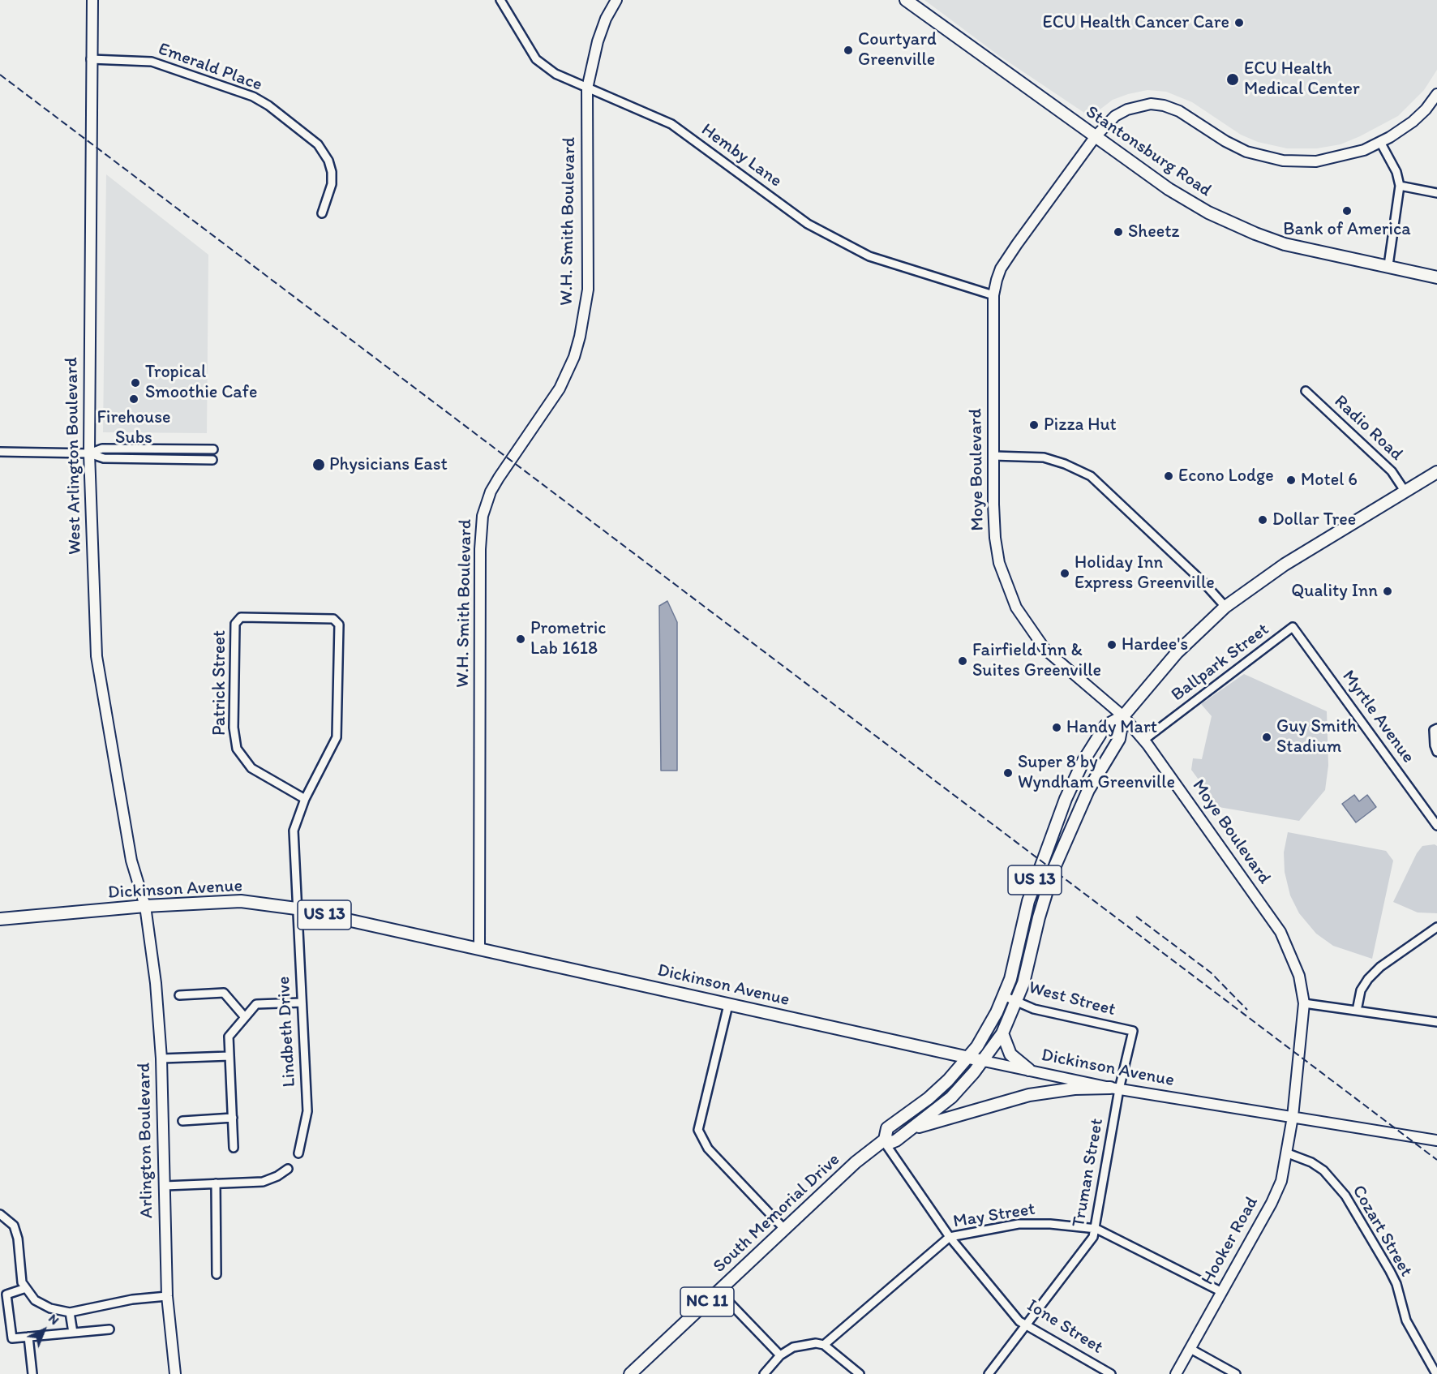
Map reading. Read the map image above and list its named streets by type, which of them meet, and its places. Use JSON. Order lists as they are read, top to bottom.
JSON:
{
  "streets": {
    "main road": [
      "Stantonsburg Road",
      "W.H. Smith Boulevard",
      "West Arlington Boulevard",
      "Moye Boulevard",
      "US 13",
      "Dickinson Avenue",
      "Arlington Boulevard",
      "South Memorial Drive",
      "Hooker Road",
      "NC 11"
    ],
    "street": [
      "Emerald Place",
      "Hemby Lane",
      "Radio Road",
      "Ballpark Street",
      "Patrick Street",
      "Myrtle Avenue",
      "West Street",
      "Lindbeth Drive",
      "Truman Street",
      "May Street",
      "Cozart Street",
      "Ione Street"
    ]
  },
  "crossings": [
    ["Emerald Place", "West Arlington Boulevard"],
    ["Stantonsburg Road", "Moye Boulevard"],
    ["Hemby Lane", "W.H. Smith Boulevard"],
    ["Hemby Lane", "Moye Boulevard"],
    ["W.H. Smith Boulevard", "Dickinson Avenue"],
    ["Radio Road", "South Memorial Drive"],
    ["West Arlington Boulevard", "Dickinson Avenue"],
    ["West Arlington Boulevard", "Arlington Boulevard"],
    ["Moye Boulevard", "Ballpark Street"],
    ["Moye Boulevard", "Dickinson Avenue"],
    ["Moye Boulevard", "South Memorial Drive"],
    ["Moye Boulevard", "Hooker Road"],
    ["Ballpark Street", "Myrtle Avenue"],
    ["Patrick Street", "Lindbeth Drive"],
    ["Dickinson Avenue", "Lindbeth Drive"],
    ["Dickinson Avenue", "Arlington Boulevard"],
    ["Dickinson Avenue", "Truman Street"],
    ["Dickinson Avenue", "South Memorial Drive"],
    ["Dickinson Avenue", "Hooker Road"],
    ["West Street", "Truman Street"],
    ["West Street", "South Memorial Drive"],
    ["Truman Street", "May Street"],
    ["Truman Street", "Ione Street"],
    ["South Memorial Drive", "Ione Street"],
    ["May Street", "Hooker Road"],
    ["May Street", "Ione Street"],
    ["Cozart Street", "Hooker Road"]
  ],
  "places": [
    "ECU Health Cancer Care",
    "Courtyard Greenville",
    "ECU Health Medical Center",
    "Bank of America",
    "Sheetz",
    "Tropical Smoothie Cafe",
    "Firehouse Subs",
    "Pizza Hut",
    "Physicians East",
    "Econo Lodge",
    "Motel 6",
    "Dollar Tree",
    "Holiday Inn Express Greenville",
    "Quality Inn",
    "Prometric Lab 1618",
    "Hardee's",
    "Fairfield Inn & Suites Greenville",
    "Handy Mart",
    "Guy Smith Stadium",
    "Super 8 by Wyndham Greenville"
  ],
  "north": "top right"
}
